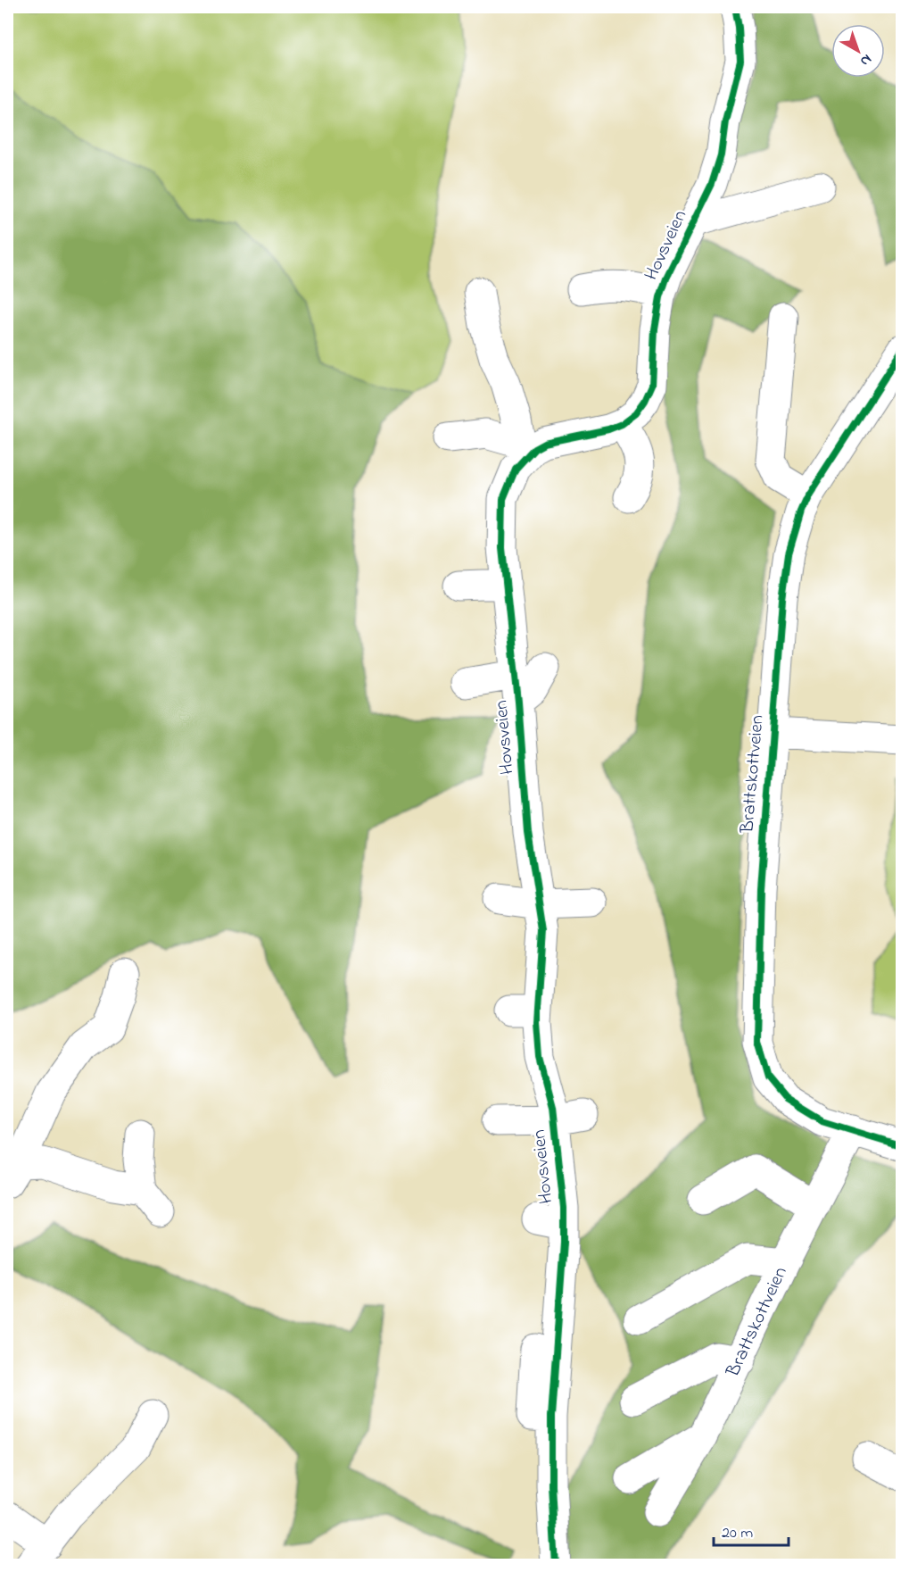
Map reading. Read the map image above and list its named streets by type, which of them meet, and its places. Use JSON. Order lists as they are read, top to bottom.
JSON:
{
  "streets": {
    "street": ["Hovsveien", "Brattskottveien"]
  },
  "scale_bar": "20 m",
  "north": "bottom right"
}
